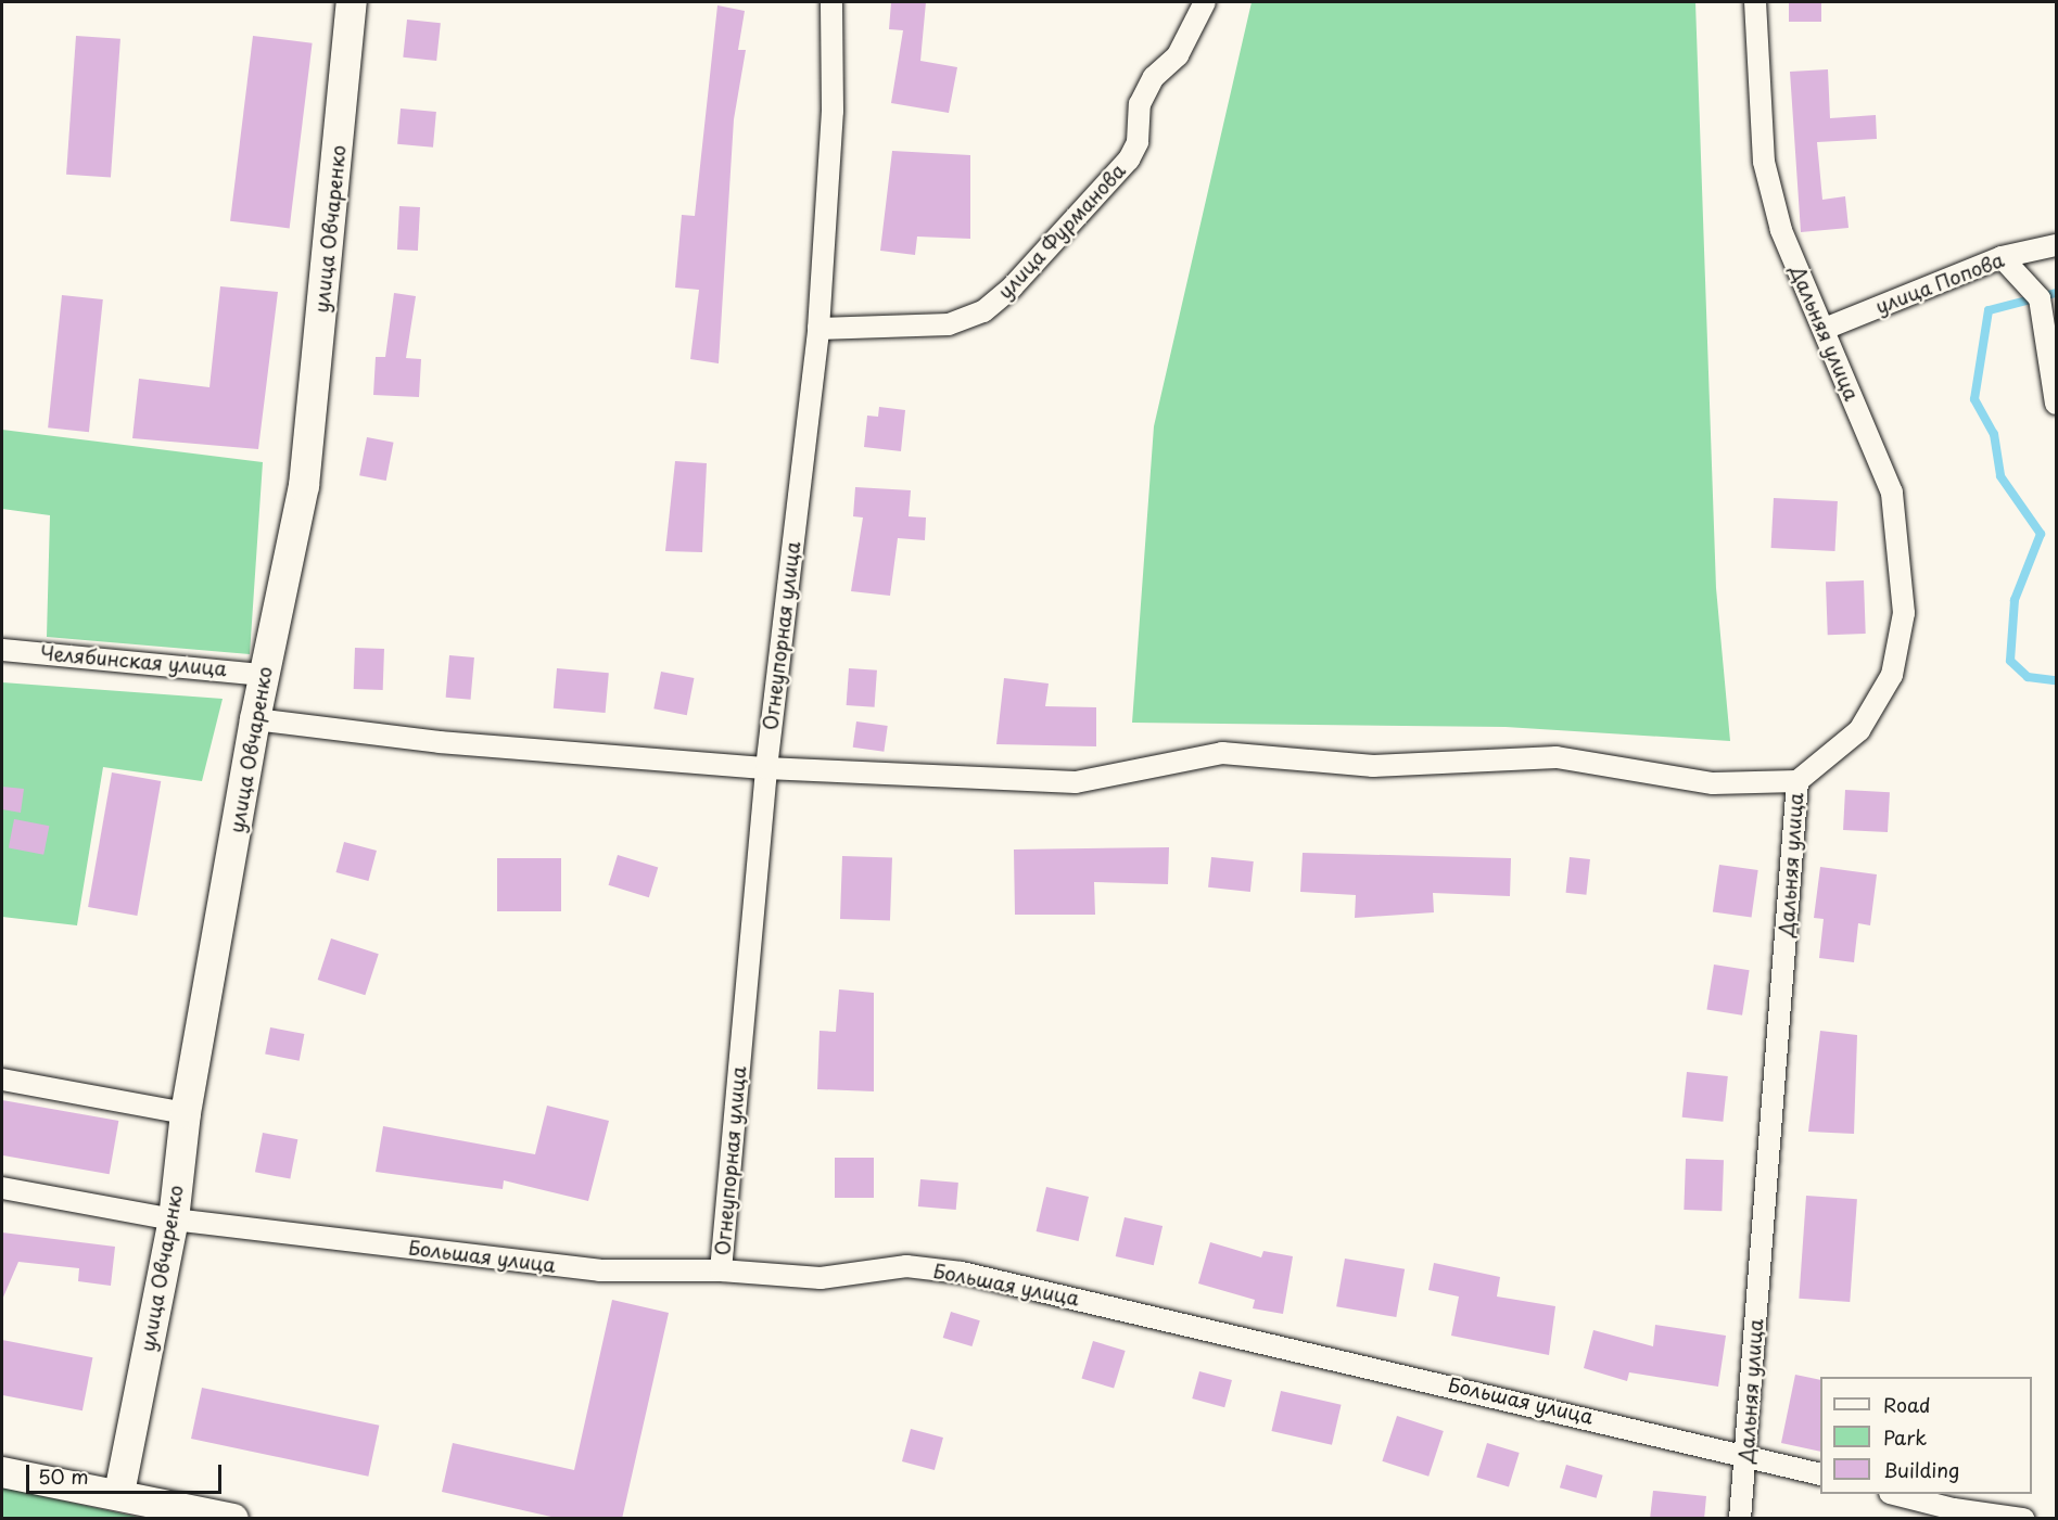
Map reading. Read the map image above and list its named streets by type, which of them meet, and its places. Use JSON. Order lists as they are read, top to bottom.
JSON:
{
  "streets": {
    "street": [
      "улица Овчаренко",
      "улица Фурманова",
      "улица Попова",
      "Дальняя улица",
      "Огнеупорная улица",
      "Челябинская улица",
      "Большая улица"
    ]
  },
  "crossings": [
    ["улица Овчаренко", "Челябинская улица"],
    ["улица Овчаренко", "Большая улица"],
    ["улица Фурманова", "Огнеупорная улица"],
    ["улица Попова", "Дальняя улица"],
    ["Дальняя улица", "Большая улица"],
    ["Огнеупорная улица", "Большая улица"]
  ],
  "legend": ["Road", "Park", "Building"],
  "scale_bar": "50 m"
}
